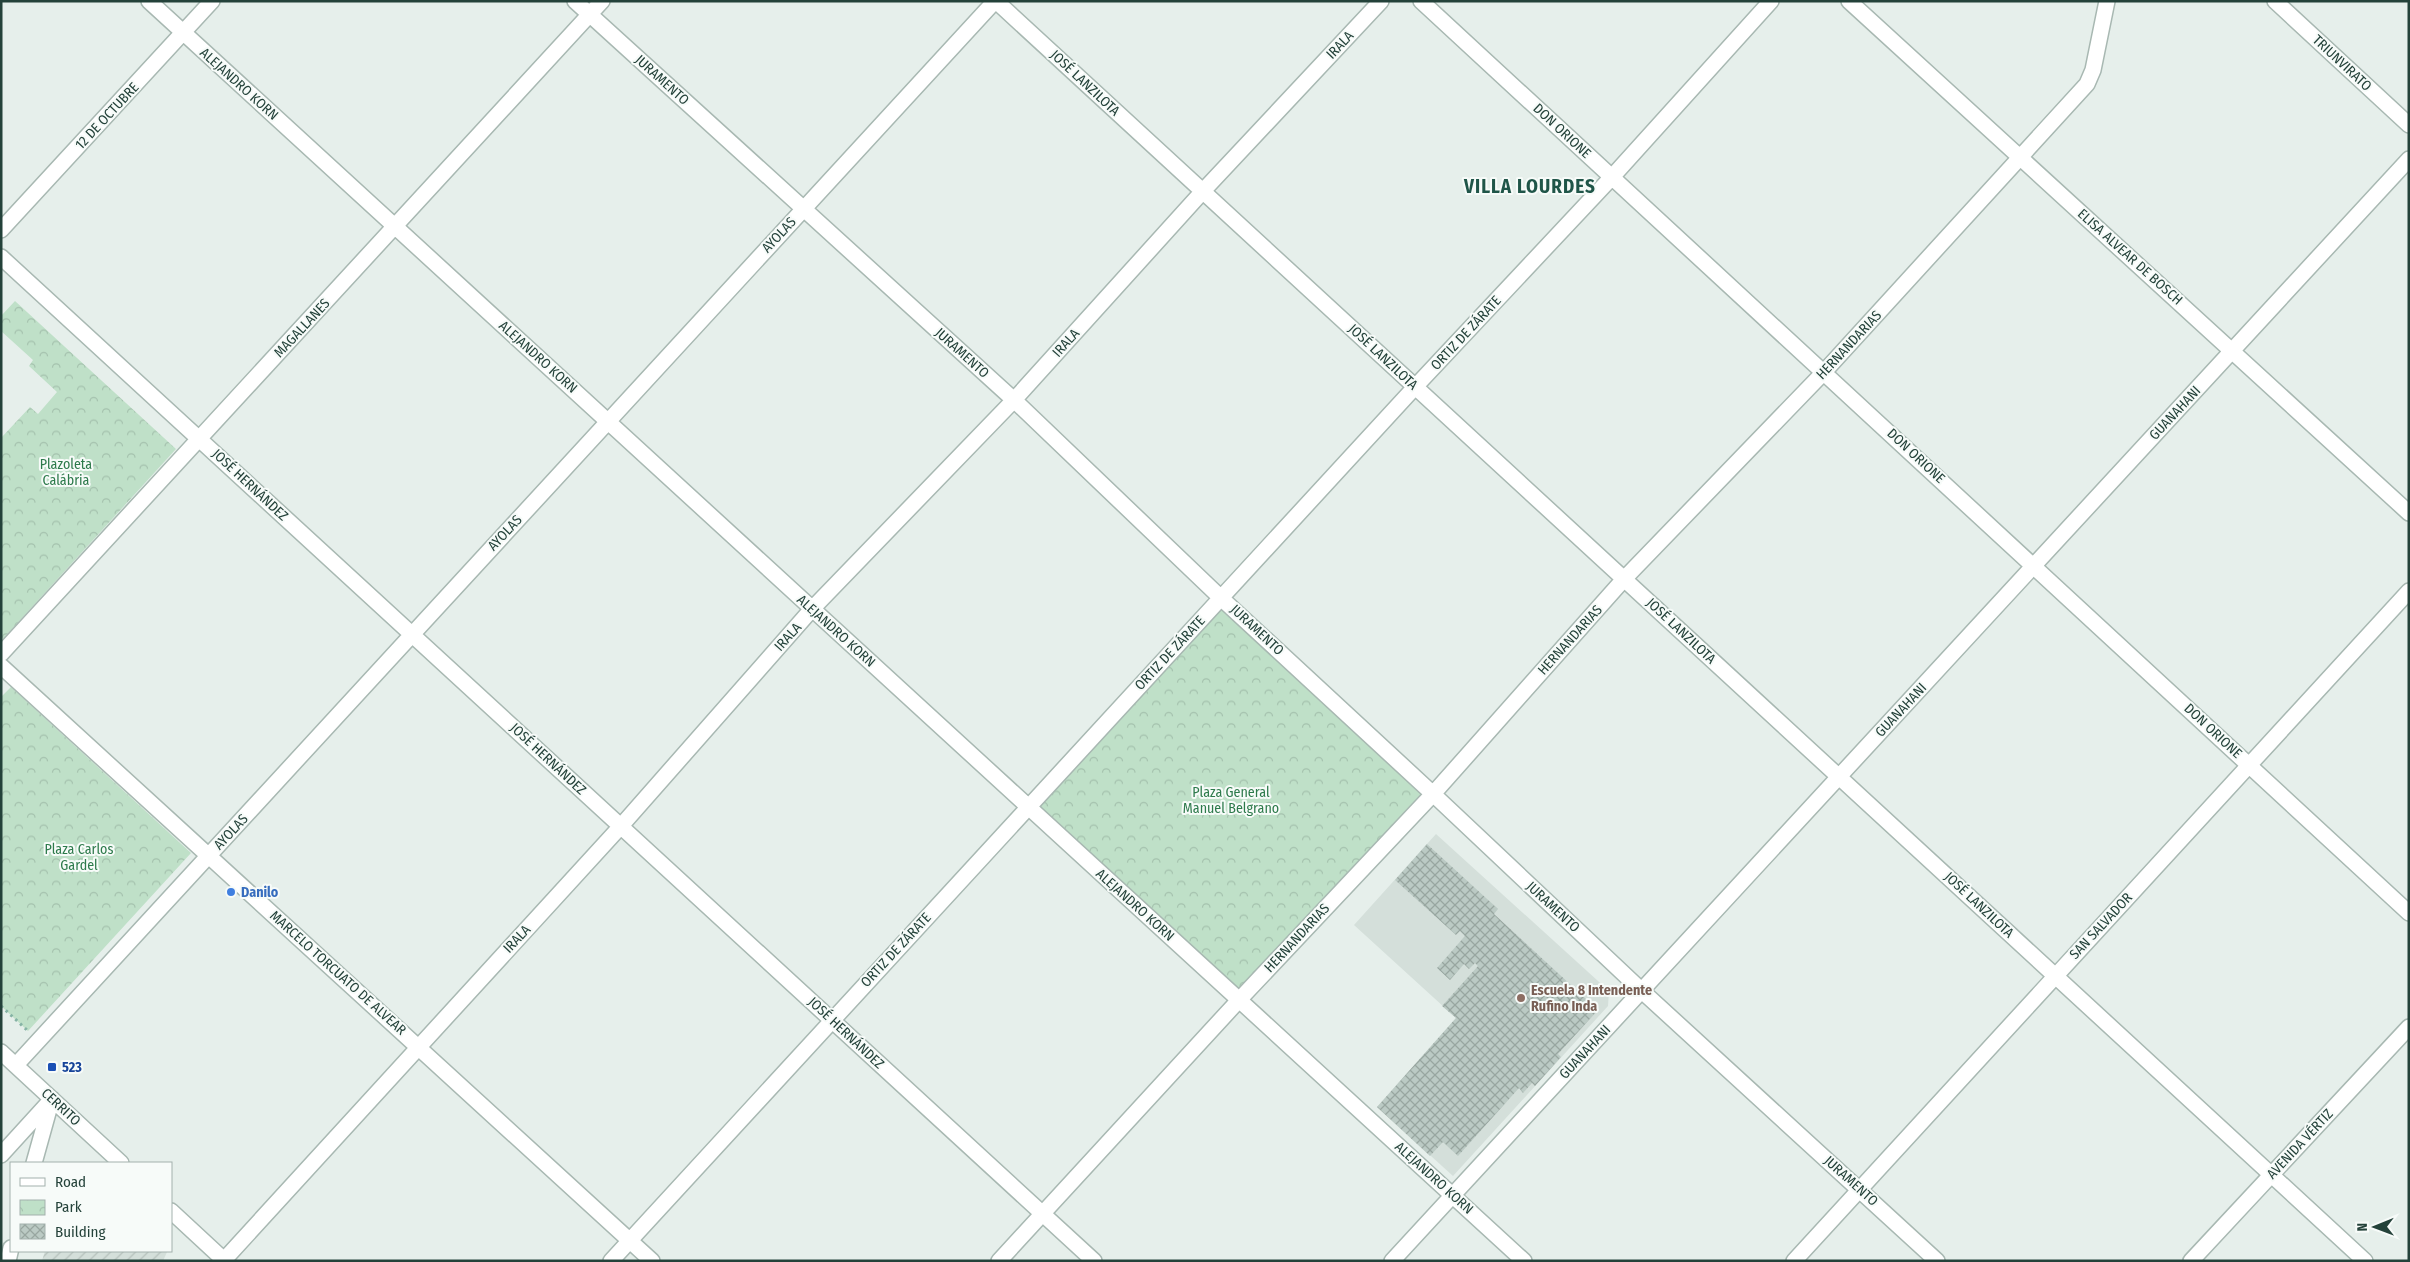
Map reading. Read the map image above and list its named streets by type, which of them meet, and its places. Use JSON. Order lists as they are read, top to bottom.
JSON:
{
  "streets": {
    "street": [
      "IRALA",
      "TRIUNVIRATO",
      "JURAMENTO",
      "JOSÉ LANZILOTA",
      "ALEJANDRO KORN",
      "12 DE OCTUBRE",
      "DON ORIONE",
      "AYOLAS",
      "ELISA ALVEAR DE BOSCH",
      "MAGALLANES",
      "ORTIZ DE ZÁRATE",
      "HERNANDARIAS",
      "GUANAHANI",
      "JOSÉ HERNÁNDEZ",
      "SAN SALVADOR",
      "MARCELO TORCUATO DE ALVEAR",
      "CERRITO",
      "AVENIDA VÉRTIZ"
    ]
  },
  "crossings": [
    ["IRALA", "JURAMENTO"],
    ["IRALA", "JOSÉ LANZILOTA"],
    ["IRALA", "ALEJANDRO KORN"],
    ["IRALA", "JOSÉ HERNÁNDEZ"],
    ["IRALA", "MARCELO TORCUATO DE ALVEAR"],
    ["JURAMENTO", "AYOLAS"],
    ["JURAMENTO", "MAGALLANES"],
    ["JURAMENTO", "ORTIZ DE ZÁRATE"],
    ["JURAMENTO", "HERNANDARIAS"],
    ["JURAMENTO", "GUANAHANI"],
    ["JURAMENTO", "SAN SALVADOR"],
    ["JOSÉ LANZILOTA", "AYOLAS"],
    ["JOSÉ LANZILOTA", "ORTIZ DE ZÁRATE"],
    ["JOSÉ LANZILOTA", "HERNANDARIAS"],
    ["JOSÉ LANZILOTA", "GUANAHANI"],
    ["JOSÉ LANZILOTA", "SAN SALVADOR"],
    ["JOSÉ LANZILOTA", "AVENIDA VÉRTIZ"],
    ["ALEJANDRO KORN", "12 DE OCTUBRE"],
    ["ALEJANDRO KORN", "AYOLAS"],
    ["ALEJANDRO KORN", "MAGALLANES"],
    ["ALEJANDRO KORN", "ORTIZ DE ZÁRATE"],
    ["ALEJANDRO KORN", "HERNANDARIAS"],
    ["ALEJANDRO KORN", "GUANAHANI"],
    ["DON ORIONE", "ORTIZ DE ZÁRATE"],
    ["DON ORIONE", "HERNANDARIAS"],
    ["DON ORIONE", "GUANAHANI"],
    ["DON ORIONE", "SAN SALVADOR"],
    ["AYOLAS", "JOSÉ HERNÁNDEZ"],
    ["AYOLAS", "MARCELO TORCUATO DE ALVEAR"],
    ["AYOLAS", "CERRITO"],
    ["ELISA ALVEAR DE BOSCH", "HERNANDARIAS"],
    ["ELISA ALVEAR DE BOSCH", "GUANAHANI"],
    ["MAGALLANES", "JOSÉ HERNÁNDEZ"],
    ["ORTIZ DE ZÁRATE", "JOSÉ HERNÁNDEZ"],
    ["ORTIZ DE ZÁRATE", "MARCELO TORCUATO DE ALVEAR"],
    ["HERNANDARIAS", "JOSÉ HERNÁNDEZ"]
  ],
  "districts": ["VILLA LOURDES"],
  "parks": ["Plazoleta Calábria", "Plaza General Manuel Belgrano", "Plaza Carlos Gardel"],
  "places": {
    "other": ["Danilo", "Escuela 8 Intendente Rufino Inda"],
    "transit": ["523"]
  },
  "legend": ["Road", "Park", "Building"],
  "north": "left"
}
